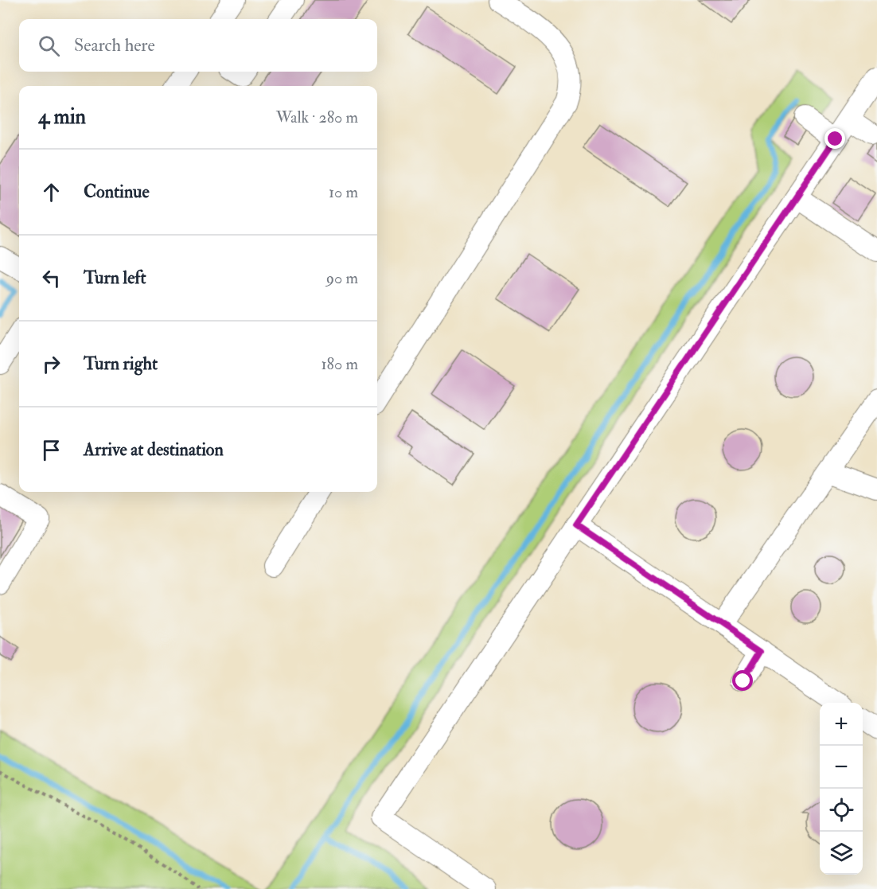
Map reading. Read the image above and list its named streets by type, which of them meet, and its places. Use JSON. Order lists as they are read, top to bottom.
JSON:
{
  "page": {
    "search": "Search here",
    "heading": ["4 min", "Walk · 280 m"],
    "list": [
      ["Continue", "10 m"],
      ["Turn left", "90 m"],
      ["Turn right", "180 m"],
      "Arrive at destination"
    ],
    "map_buttons": ["+", "−"]
  }
}
